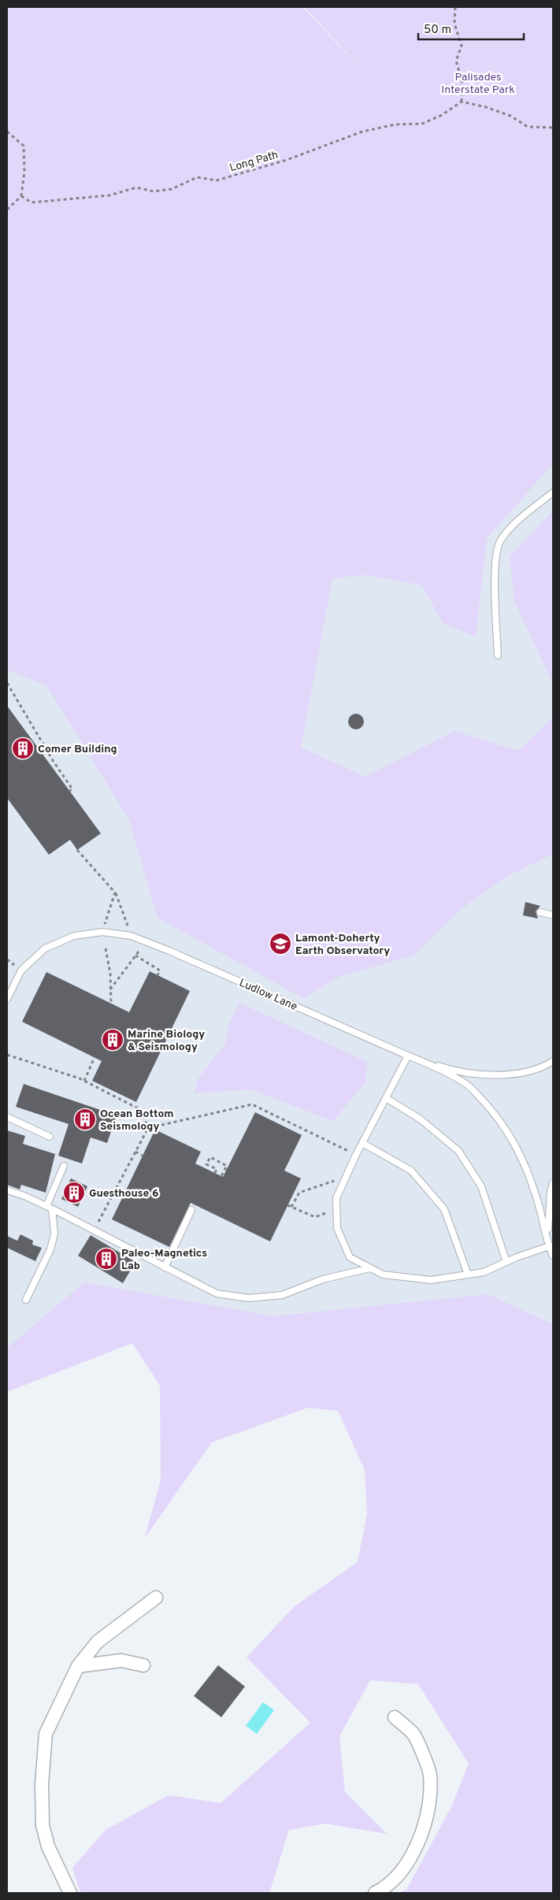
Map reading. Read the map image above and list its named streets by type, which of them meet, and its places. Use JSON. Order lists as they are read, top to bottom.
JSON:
{
  "streets": {
    "lane": ["Ludlow Lane"],
    "path": ["Long Path"]
  },
  "parks": ["Palisades Interstate Park"],
  "places": {
    "building": [
      "Comer Building",
      "Marine Biology & Seismology",
      "Ocean Bottom Seismology",
      "Guesthouse 6",
      "Paleo-Magnetics Lab"
    ],
    "school or university": ["Lamont-Doherty Earth Observatory"]
  },
  "scale_bar": "50 m"
}
